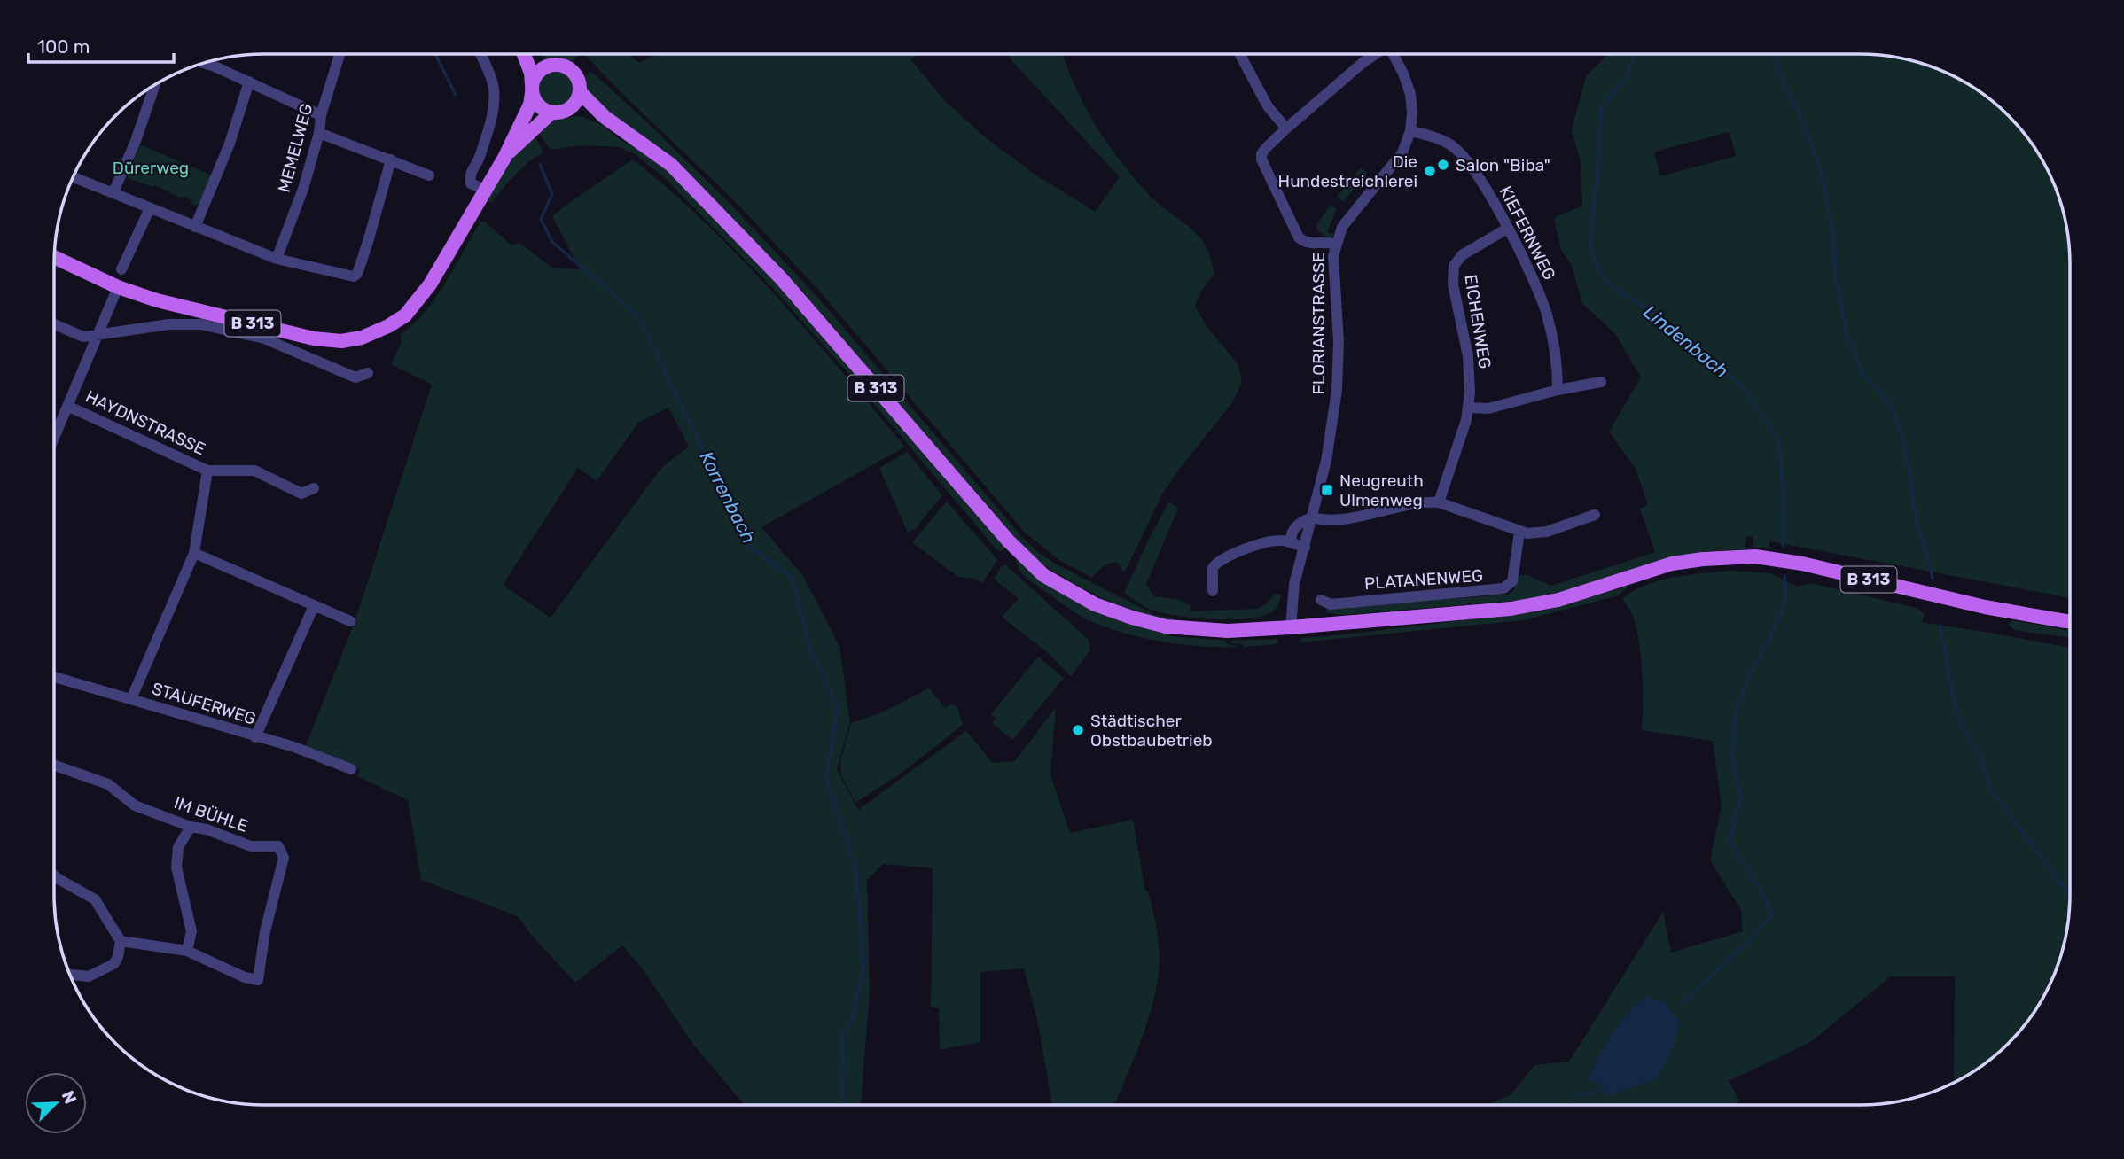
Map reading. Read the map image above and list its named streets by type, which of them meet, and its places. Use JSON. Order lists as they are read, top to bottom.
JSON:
{
  "streets": {
    "main road": ["B 313"],
    "street": [
      "MEMELWEG",
      "KIEFERNWEG",
      "EICHENWEG",
      "FLORIANSTRASSE",
      "HAYDNSTRASSE",
      "PLATANENWEG",
      "STAUFERWEG",
      "IM BÜHLE"
    ]
  },
  "crossings": [
    ["KIEFERNWEG", "EICHENWEG"],
    ["KIEFERNWEG", "FLORIANSTRASSE"],
    ["B 313", "FLORIANSTRASSE"]
  ],
  "water": ["Lindenbach", "Korrenbach"],
  "parks": ["Dürerweg"],
  "places": {
    "other": ["Salon \"Biba\"", "Die Hundestreichlerei", "Städtischer Obstbaubetrieb"],
    "transit": ["Neugreuth Ulmenweg"]
  },
  "scale_bar": "100 m",
  "north": "top right"
}
